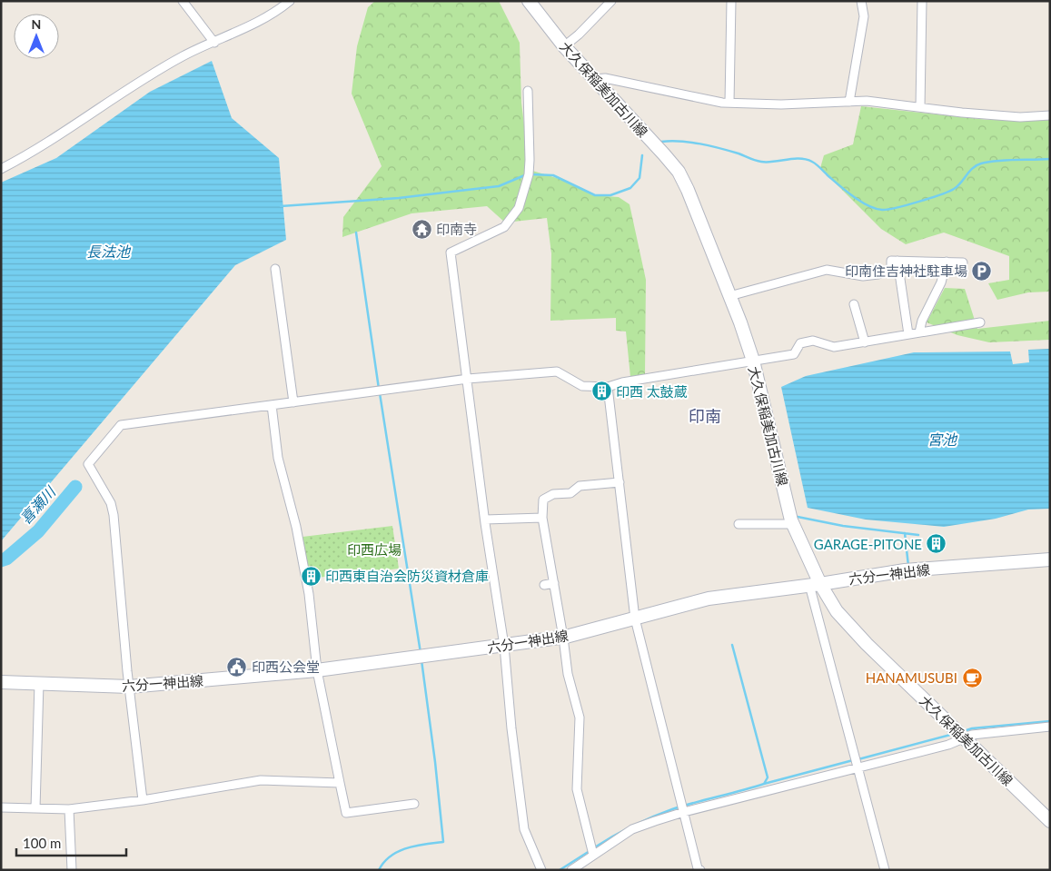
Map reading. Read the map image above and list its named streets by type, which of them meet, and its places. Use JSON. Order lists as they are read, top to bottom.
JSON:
{
  "streets": {
    "main road": ["大久保稲美加古川線", "六分一神出線"]
  },
  "crossings": [
    ["大久保稲美加古川線", "六分一神出線"]
  ],
  "districts": ["印南"],
  "water": ["長法池", "宮池", "喜瀬川"],
  "parks": ["印西広場"],
  "places": {
    "temple": ["印南寺"],
    "parking": ["印南住吉神社駐車場"],
    "building": ["印西 太鼓蔵", "GARAGE-PITONE", "印西東自治会防災資材倉庫"],
    "public building": ["印西公会堂"],
    "cafe": ["HANAMUSUBI"]
  },
  "scale_bar": "100 m",
  "north": "top"
}
